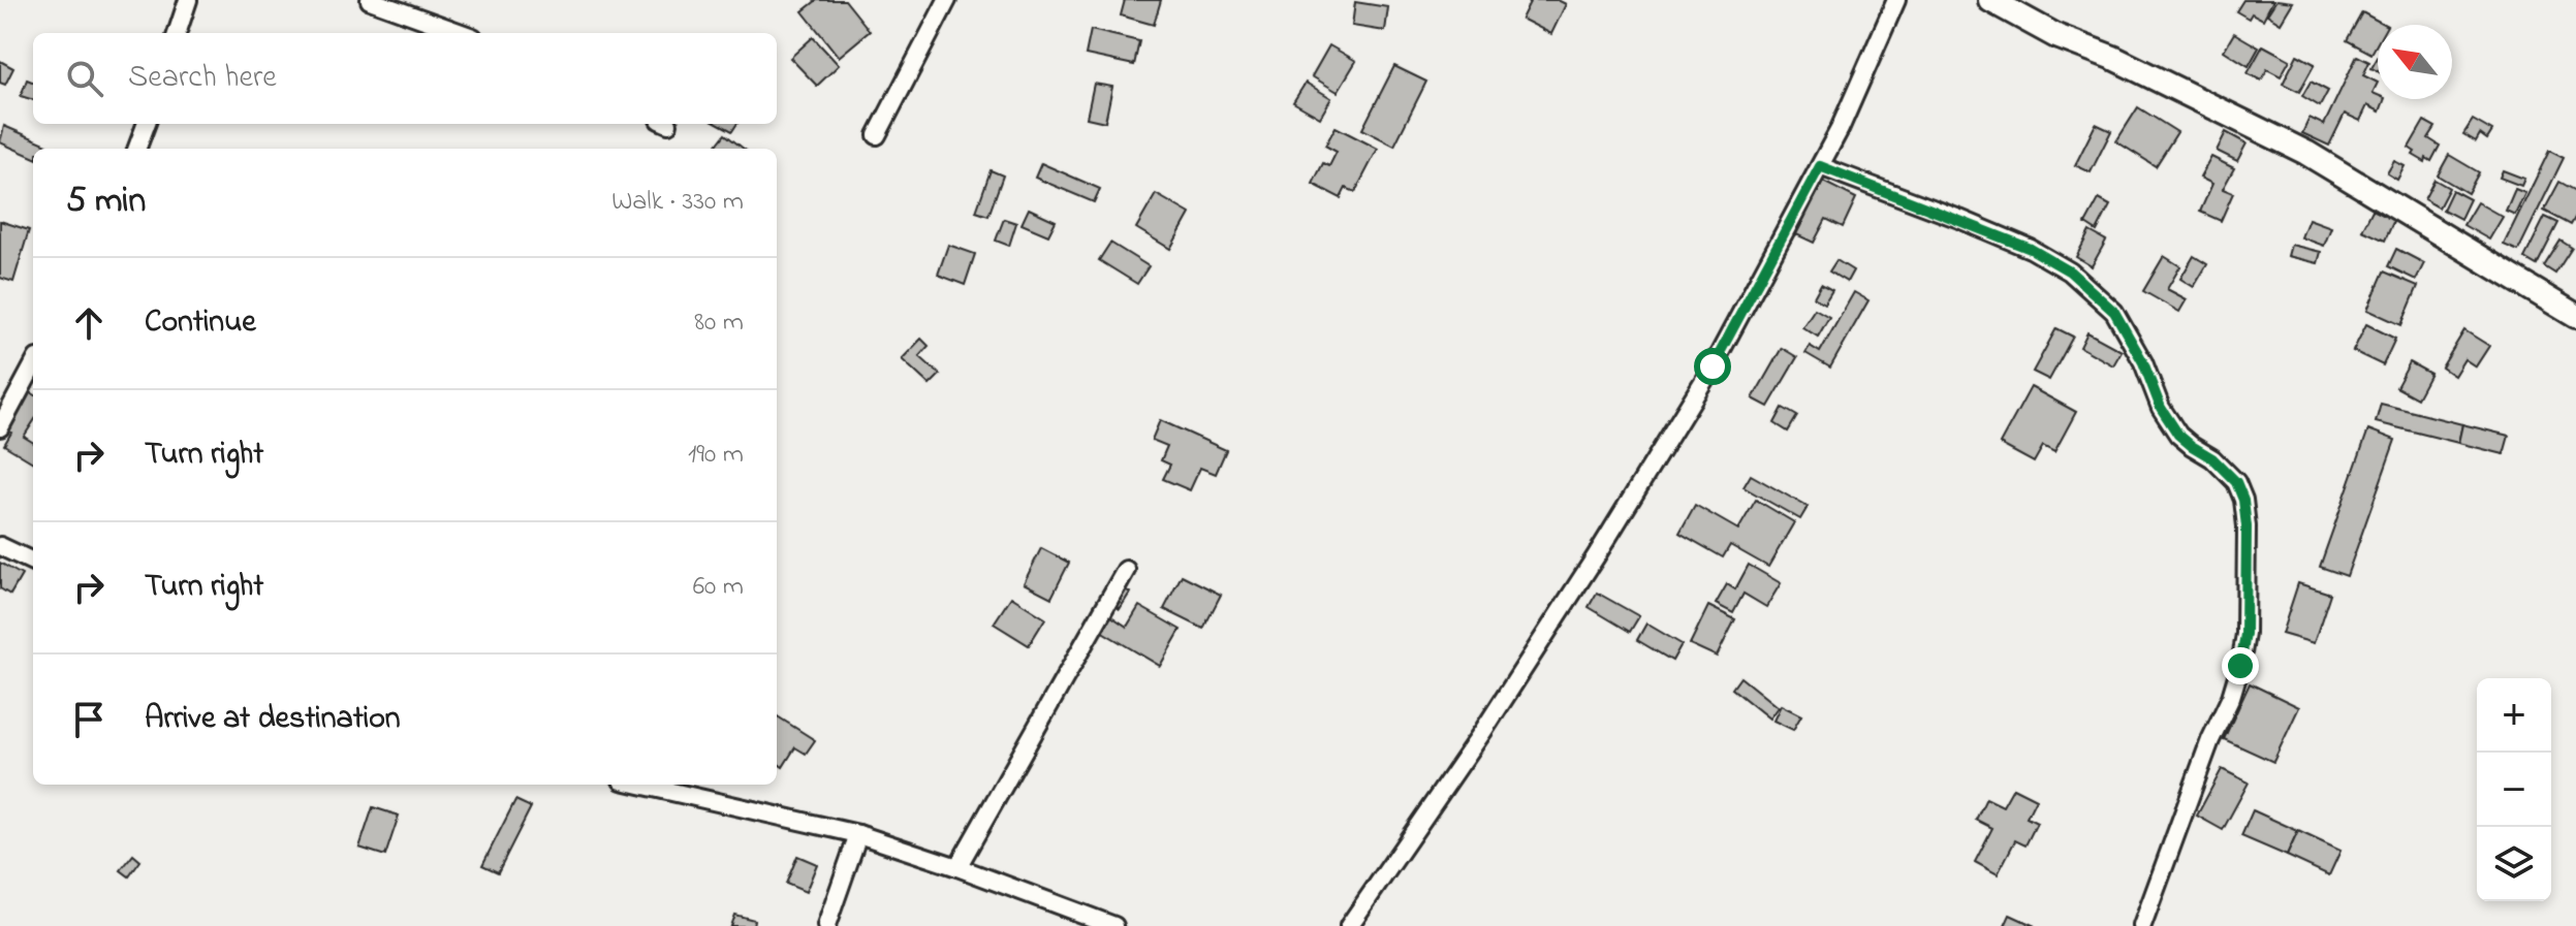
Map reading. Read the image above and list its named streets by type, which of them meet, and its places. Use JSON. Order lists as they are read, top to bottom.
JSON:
{
  "north": "top left",
  "page": {
    "search": "Search here",
    "heading": ["5 min", "Walk · 330 m"],
    "list": [
      ["Continue", "80 m"],
      ["Turn right", "190 m"],
      ["Turn right", "60 m"],
      "Arrive at destination"
    ],
    "map_buttons": ["+", "−"]
  }
}
